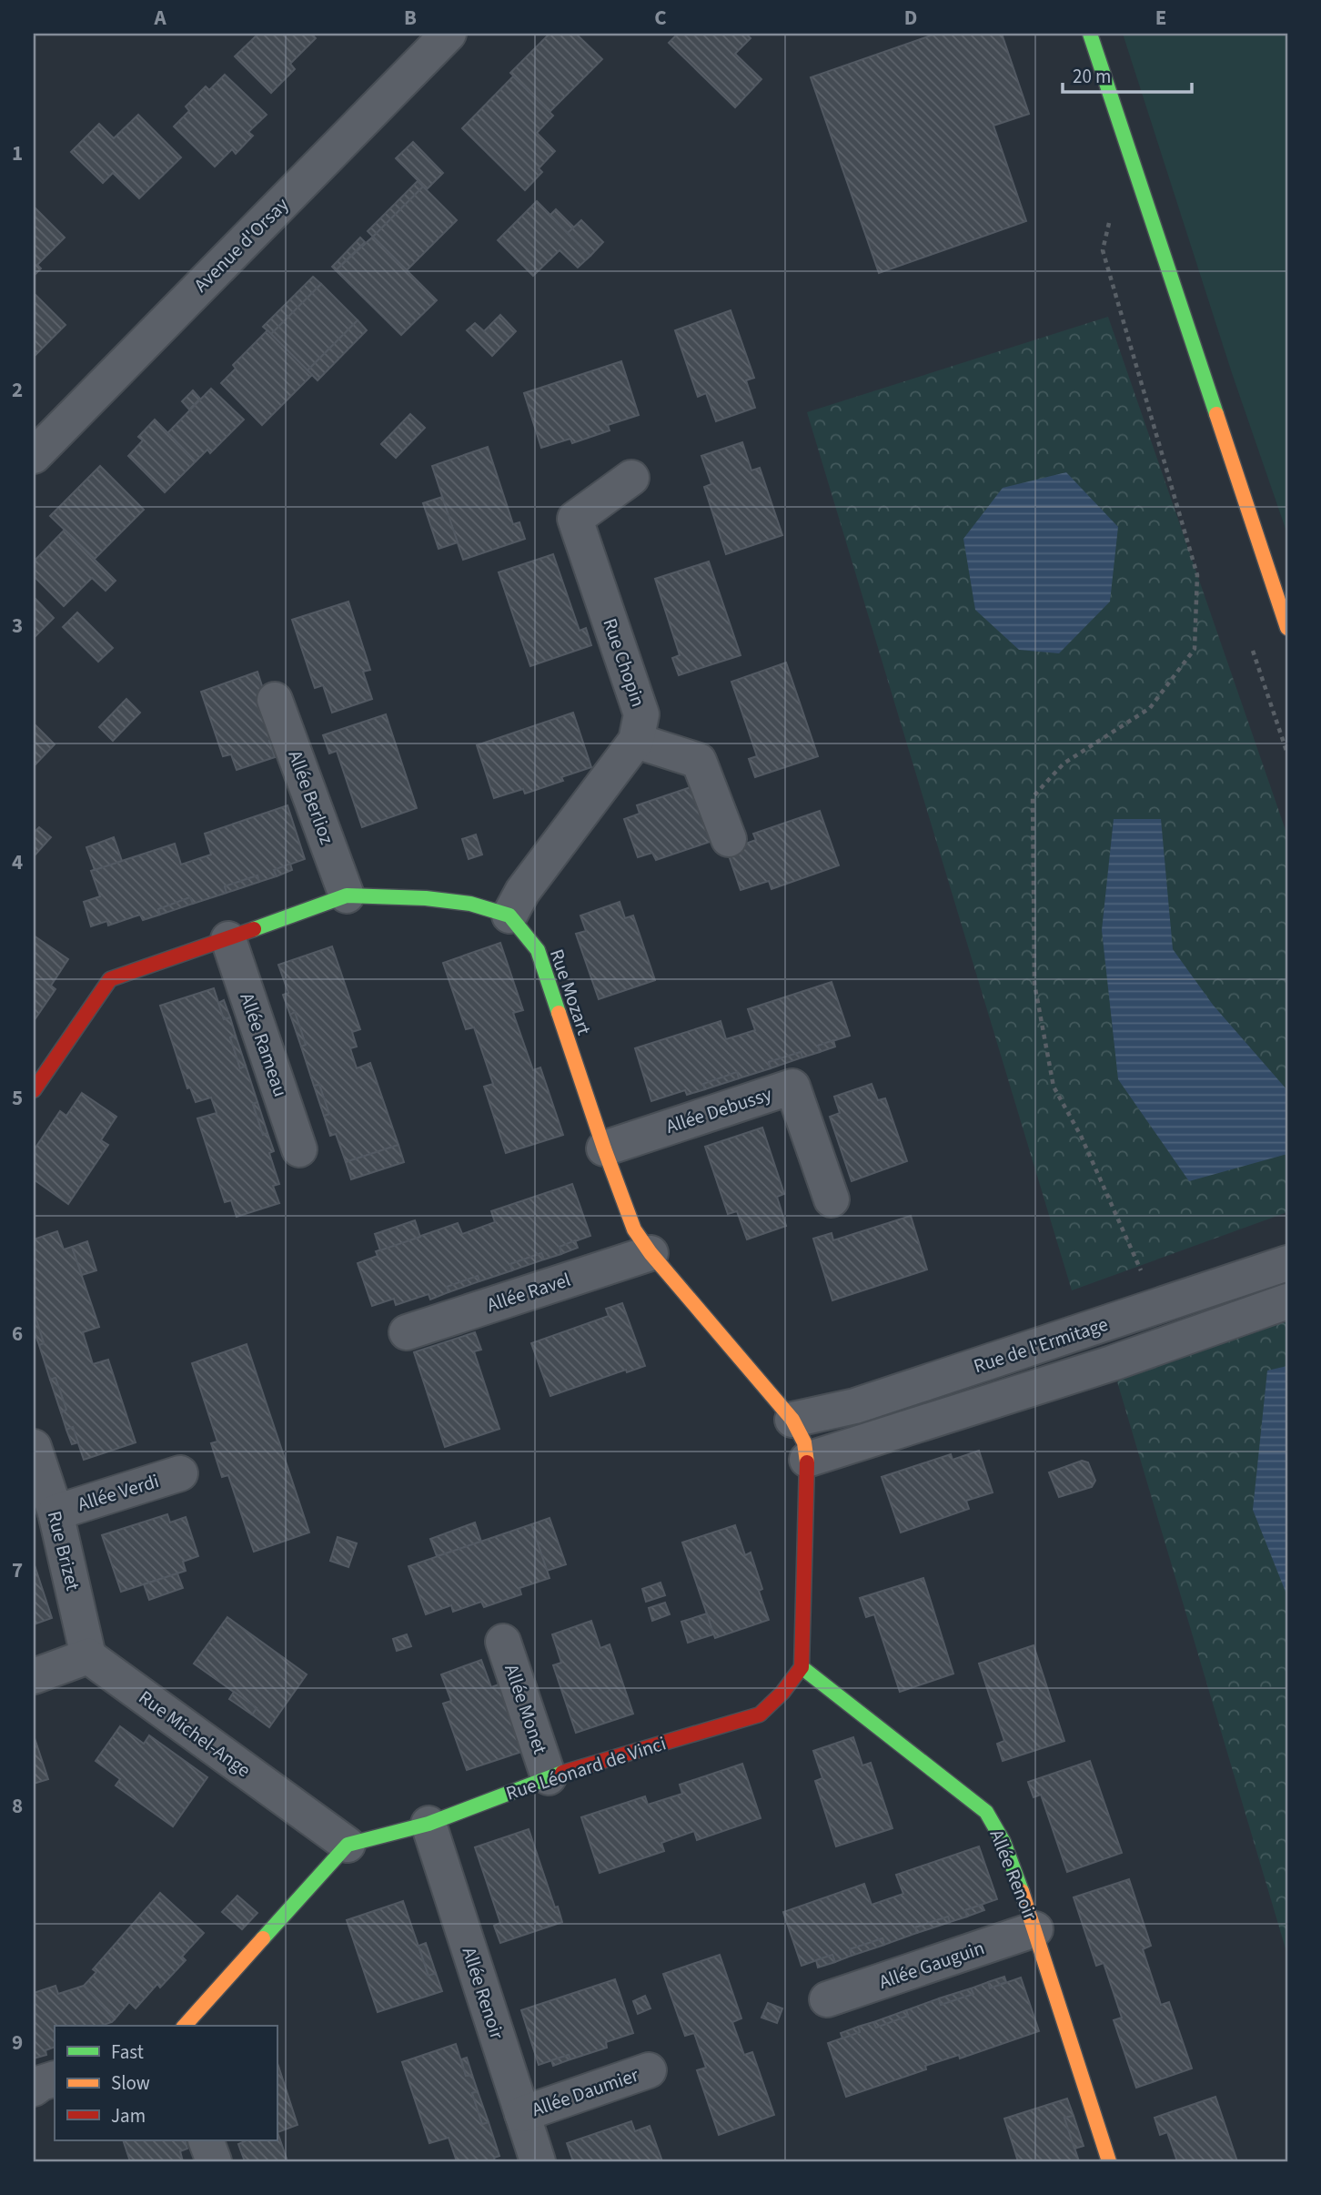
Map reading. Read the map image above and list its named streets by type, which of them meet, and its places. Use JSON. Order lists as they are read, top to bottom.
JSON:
{
  "streets": {
    "street": [
      "Avenue d'Orsay",
      "Rue Chopin",
      "Allée Berlioz",
      "Rue Mozart",
      "Allée Rameau",
      "Allée Debussy",
      "Allée Ravel",
      "Rue de l'Ermitage",
      "Allée Verdi",
      "Rue Brizet",
      "Allée Monet",
      "Rue Michel-Ange",
      "Rue Léonard de Vinci",
      "Allée Renoir",
      "Allée Gauguin",
      "Allée Daumier"
    ]
  },
  "crossings": [
    ["Rue Chopin", "Rue Mozart"],
    ["Rue Mozart", "Allée Debussy"],
    ["Rue Mozart", "Allée Ravel"],
    ["Rue Mozart", "Rue de l'Ermitage"],
    ["Allée Verdi", "Rue Brizet"],
    ["Rue Brizet", "Rue Michel-Ange"],
    ["Allée Monet", "Rue Léonard de Vinci"],
    ["Rue Michel-Ange", "Rue Léonard de Vinci"],
    ["Rue Léonard de Vinci", "Allée Renoir"],
    ["Allée Renoir", "Allée Gauguin"],
    ["Allée Renoir", "Allée Daumier"]
  ],
  "legend": ["Fast", "Slow", "Jam"],
  "scale_bar": "20 m",
  "grid": {
    "columns": [
      "A",
      "B",
      "C",
      "D",
      "E"
    ],
    "rows": [
      "1",
      "2",
      "3",
      "4",
      "5",
      "6",
      "7",
      "8",
      "9"
    ]
  }
}
